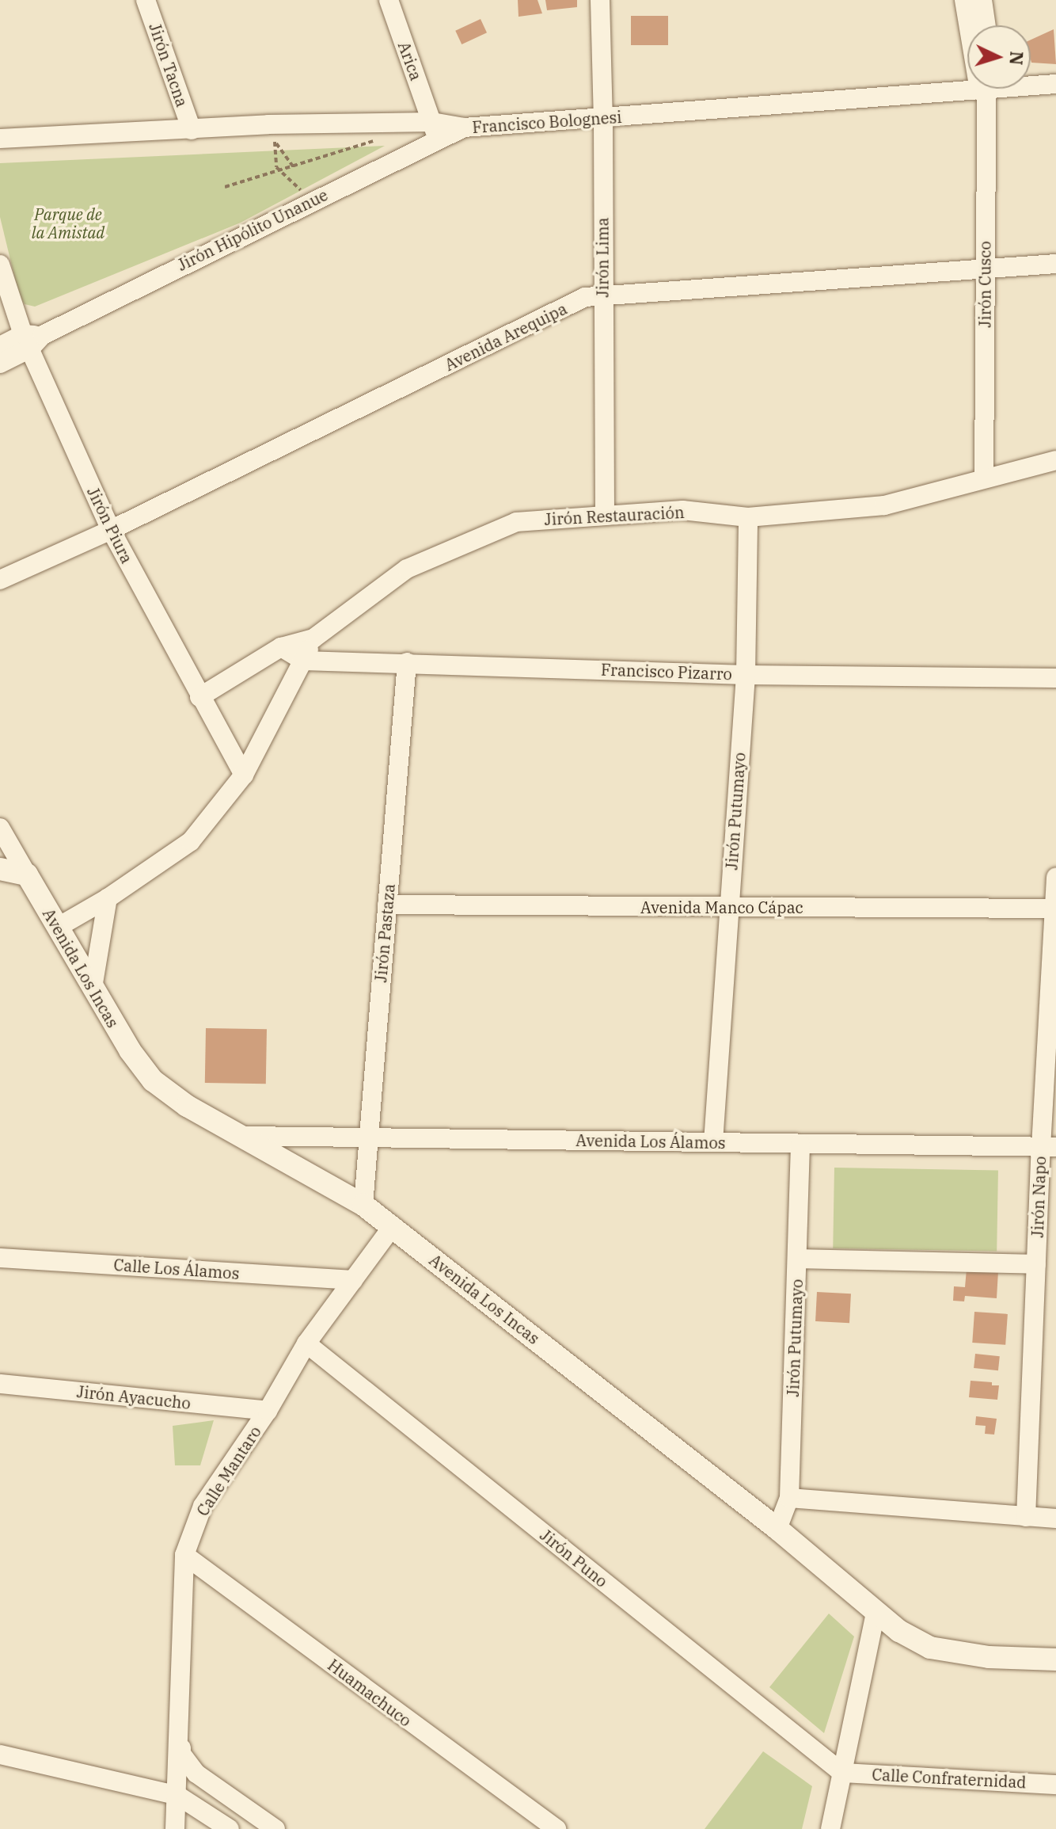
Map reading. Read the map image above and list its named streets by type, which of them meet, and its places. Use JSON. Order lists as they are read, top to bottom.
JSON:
{
  "streets": {
    "street": [
      "Arica",
      "Jirón Tacna",
      "Francisco Bolognesi",
      "Jirón Hipólito Unanue",
      "Jirón Lima",
      "Jirón Cusco",
      "Avenida Arequipa",
      "Jirón Restauración",
      "Jirón Piura",
      "Francisco Pizarro",
      "Jirón Putumayo",
      "Avenida Manco Cápac",
      "Jirón Pastaza",
      "Avenida Los Incas",
      "Avenida Los Álamos",
      "Jirón Napo",
      "Calle Los Álamos",
      "Jirón Ayacucho",
      "Calle Mantaro",
      "Jirón Puno",
      "Huamachuco",
      "Calle Confraternidad"
    ]
  },
  "crossings": [
    ["Arica", "Francisco Bolognesi"],
    ["Arica", "Jirón Hipólito Unanue"],
    ["Jirón Tacna", "Francisco Bolognesi"],
    ["Francisco Bolognesi", "Jirón Hipólito Unanue"],
    ["Francisco Bolognesi", "Jirón Lima"],
    ["Jirón Hipólito Unanue", "Jirón Piura"],
    ["Jirón Lima", "Avenida Arequipa"],
    ["Jirón Lima", "Jirón Restauración"],
    ["Jirón Cusco", "Avenida Arequipa"],
    ["Jirón Cusco", "Jirón Restauración"],
    ["Avenida Arequipa", "Jirón Piura"],
    ["Jirón Restauración", "Jirón Piura"],
    ["Jirón Restauración", "Francisco Pizarro"],
    ["Jirón Restauración", "Jirón Putumayo"],
    ["Jirón Restauración", "Avenida Los Incas"],
    ["Francisco Pizarro", "Jirón Putumayo"],
    ["Francisco Pizarro", "Jirón Pastaza"],
    ["Jirón Putumayo", "Avenida Manco Cápac"],
    ["Jirón Putumayo", "Avenida Los Incas"],
    ["Jirón Putumayo", "Avenida Los Álamos"],
    ["Avenida Manco Cápac", "Jirón Pastaza"],
    ["Avenida Manco Cápac", "Jirón Napo"],
    ["Jirón Pastaza", "Avenida Los Incas"],
    ["Jirón Pastaza", "Avenida Los Álamos"],
    ["Avenida Los Incas", "Avenida Los Álamos"],
    ["Avenida Los Incas", "Calle Mantaro"],
    ["Avenida Los Álamos", "Jirón Napo"],
    ["Calle Los Álamos", "Calle Mantaro"],
    ["Jirón Ayacucho", "Calle Mantaro"],
    ["Calle Mantaro", "Jirón Puno"],
    ["Calle Mantaro", "Huamachuco"],
    ["Jirón Puno", "Calle Confraternidad"]
  ],
  "parks": ["Parque de la Amistad"],
  "north": "right"
}
